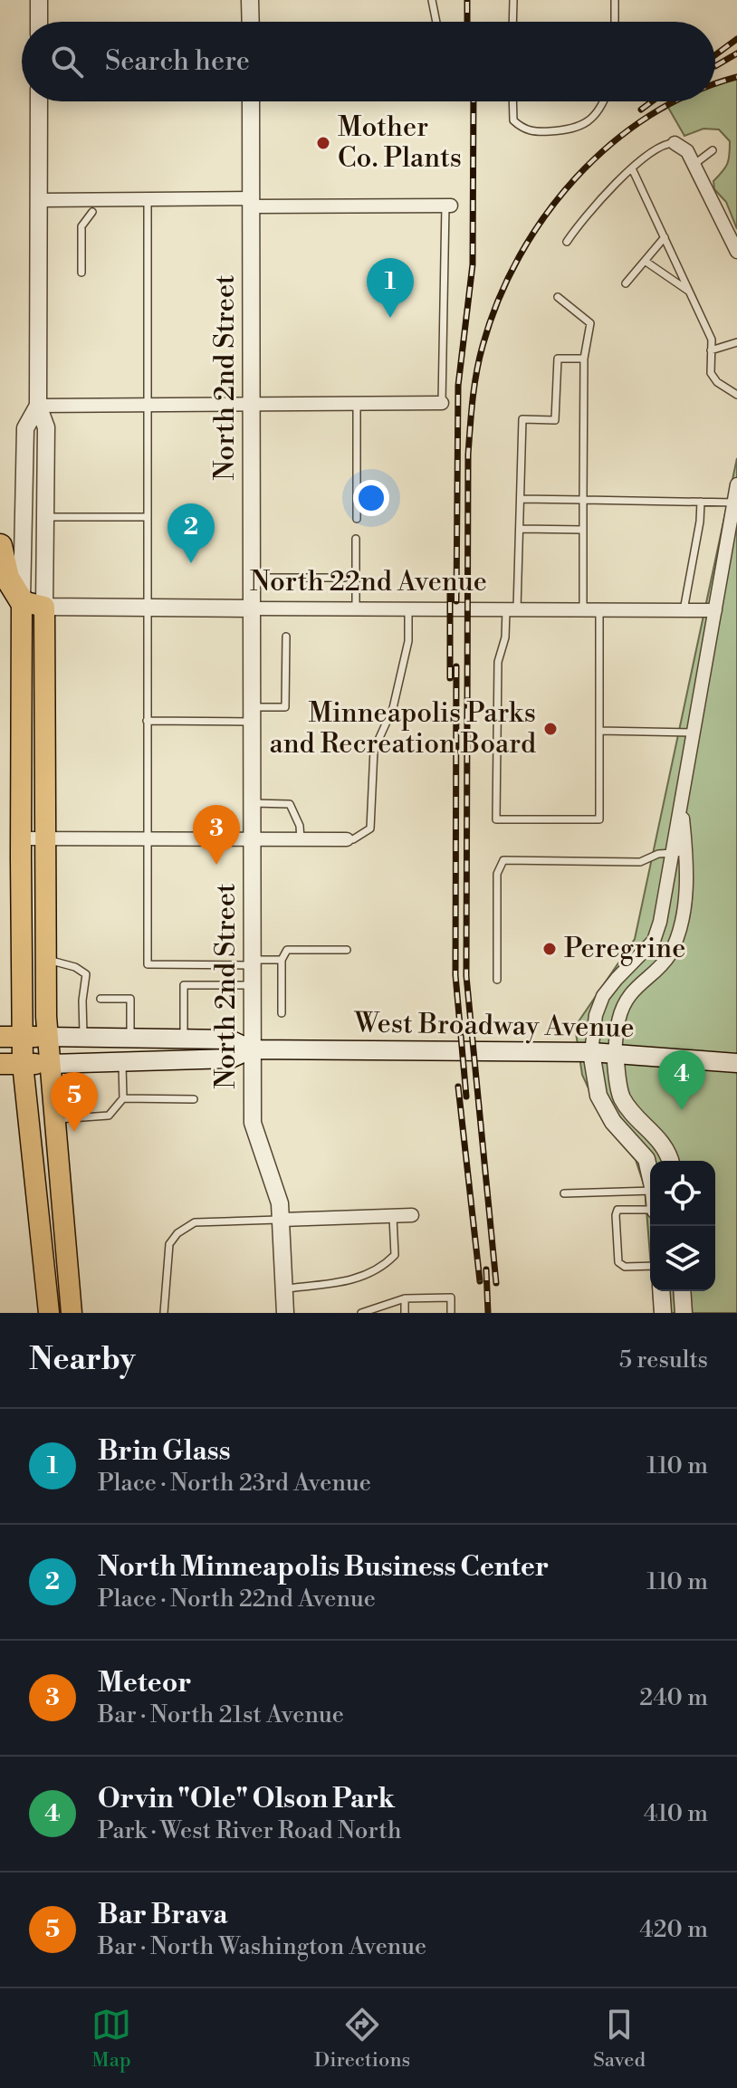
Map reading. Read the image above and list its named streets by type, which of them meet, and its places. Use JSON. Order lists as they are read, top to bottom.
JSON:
{
  "streets": {
    "main road": ["West Broadway Avenue"],
    "street": ["North 2nd Street", "North 22nd Avenue"]
  },
  "crossings": [
    ["North 2nd Street", "North 22nd Avenue"],
    ["North 2nd Street", "West Broadway Avenue"]
  ],
  "places": ["Mother Co. Plants", "Minneapolis Parks and Recreation Board", "Peregrine"],
  "page": {
    "search": "Search here",
    "pins": [
      "1",
      "2",
      "3",
      "4",
      "5"
    ],
    "heading": ["Nearby", "5 results"],
    "list": [
      {
        "mark": "1",
        "name": "Brin Glass",
        "note": "Place · North 23rd Avenue",
        "value": "110 m"
      },
      {
        "mark": "2",
        "name": "North Minneapolis Business Center",
        "note": "Place · North 22nd Avenue",
        "value": "110 m"
      },
      {
        "mark": "3",
        "name": "Meteor",
        "note": "Bar · North 21st Avenue",
        "value": "240 m"
      },
      {
        "mark": "4",
        "name": "Orvin \"Ole\" Olson Park",
        "note": "Park · West River Road North",
        "value": "410 m"
      },
      {
        "mark": "5",
        "name": "Bar Brava",
        "note": "Bar · North Washington Avenue",
        "value": "420 m"
      }
    ],
    "nav": ["Map", "Directions", "Saved"]
  }
}
